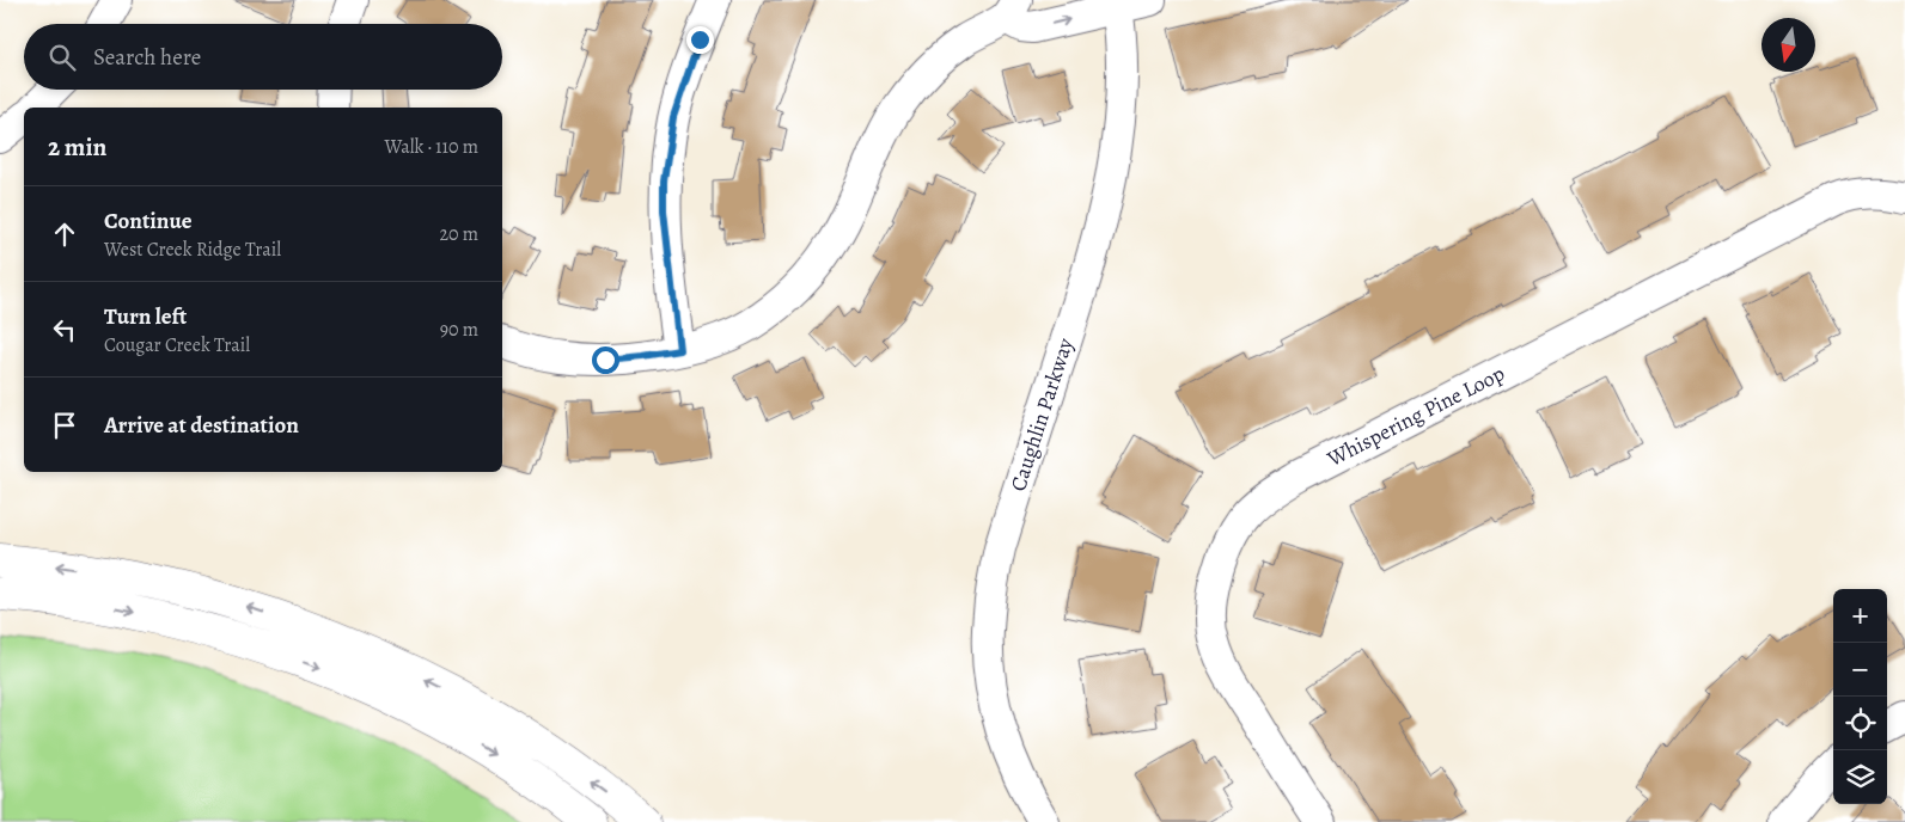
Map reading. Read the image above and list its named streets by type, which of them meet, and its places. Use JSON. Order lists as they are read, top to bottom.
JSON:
{
  "streets": {
    "street": ["Caughlin Parkway", "Whispering Pine Loop"]
  },
  "north": "bottom",
  "page": {
    "search": "Search here",
    "heading": ["2 min", "Walk · 110 m"],
    "list": [
      ["Continue", "West Creek Ridge Trail", "20 m"],
      ["Turn left", "Cougar Creek Trail", "90 m"],
      "Arrive at destination"
    ],
    "map_buttons": ["+", "−"]
  }
}
